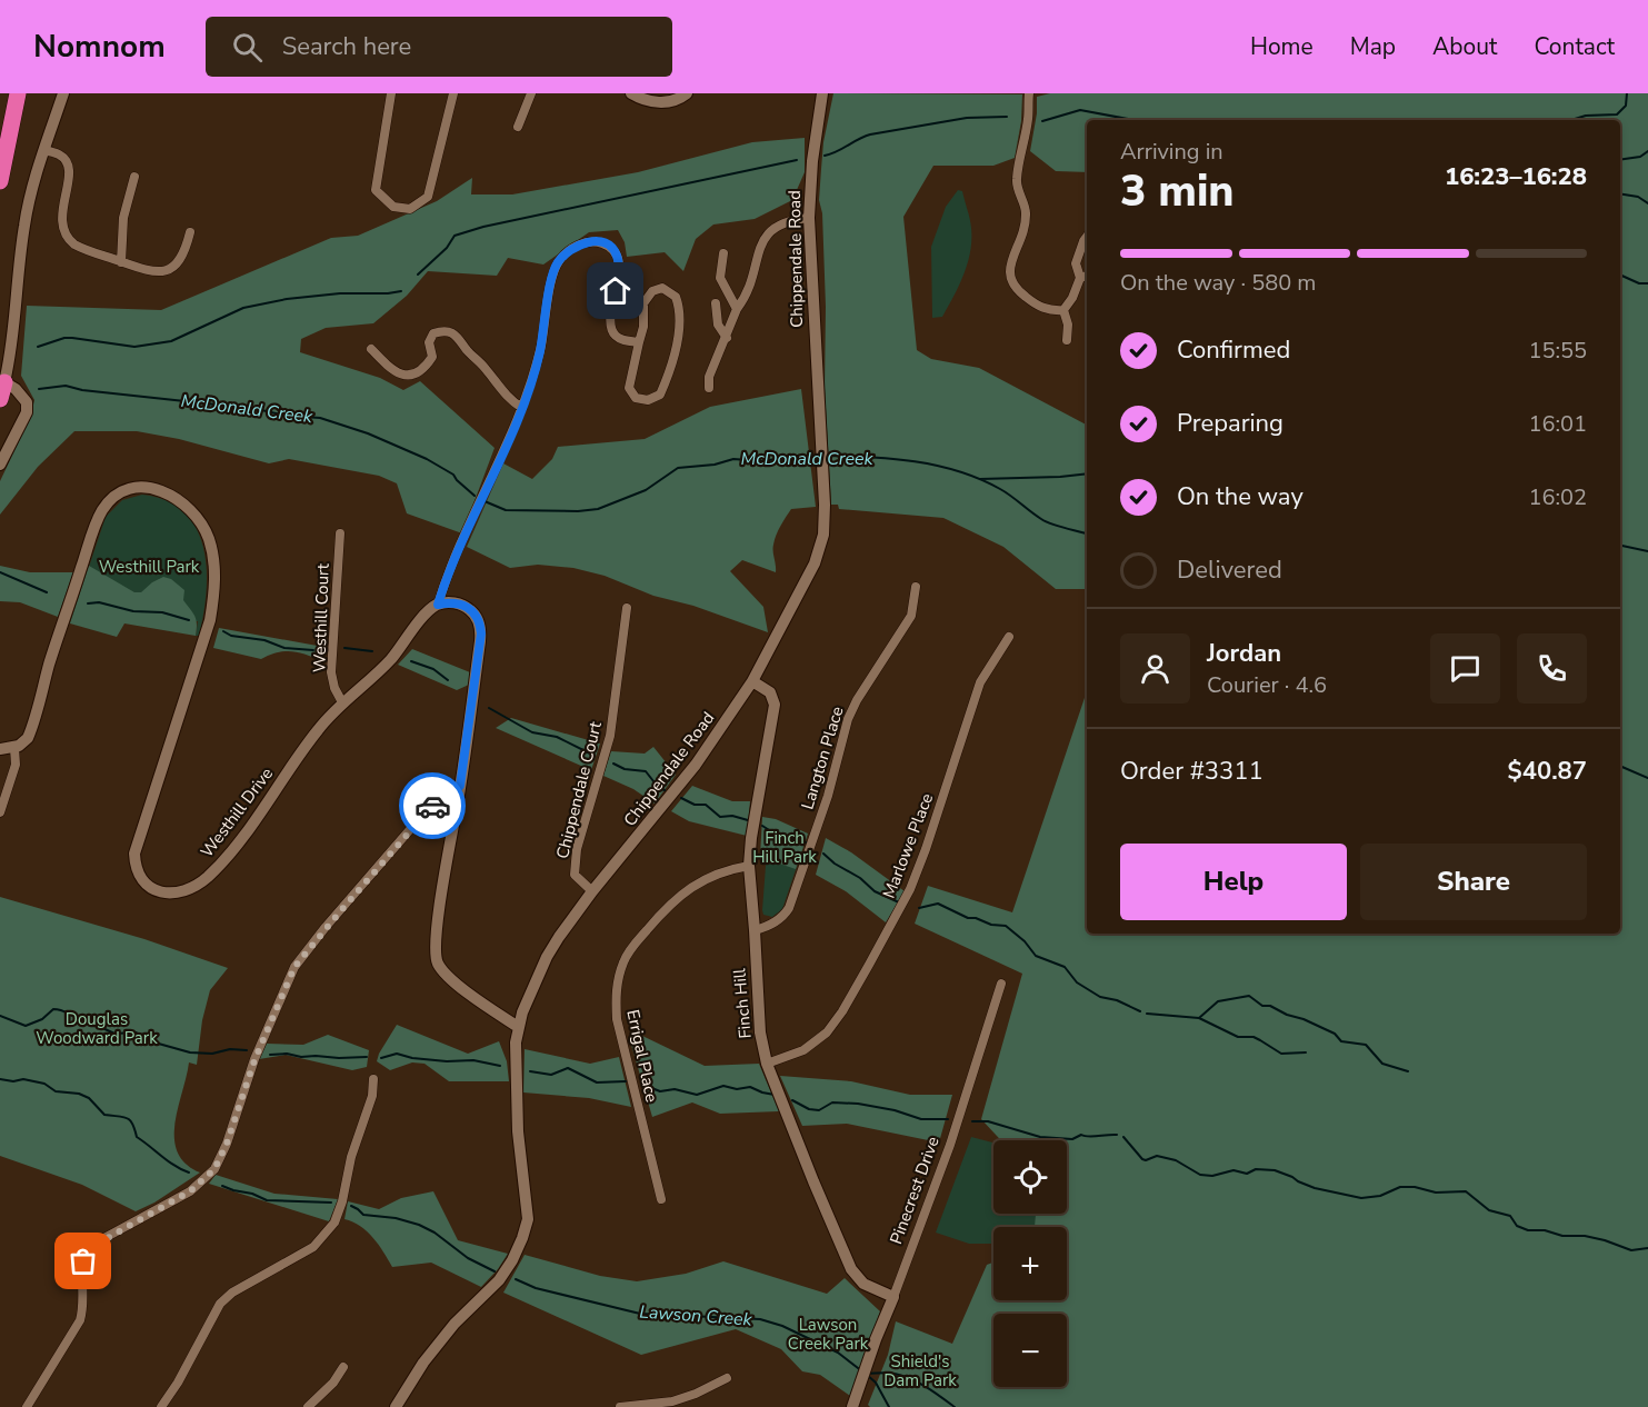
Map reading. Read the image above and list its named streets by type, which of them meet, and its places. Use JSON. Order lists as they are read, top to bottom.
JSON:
{
  "streets": {
    "street": [
      "Chippendale Road",
      "Westhill Court",
      "Langton Place",
      "Chippendale Court",
      "Westhill Drive",
      "Marlowe Place",
      "Finch Hill",
      "Errigal Place",
      "Pinecrest Drive"
    ]
  },
  "crossings": [
    ["Chippendale Road", "Chippendale Court"],
    ["Chippendale Road", "Finch Hill"],
    ["Westhill Court", "Westhill Drive"],
    ["Langton Place", "Finch Hill"],
    ["Marlowe Place", "Finch Hill"],
    ["Finch Hill", "Errigal Place"],
    ["Finch Hill", "Pinecrest Drive"]
  ],
  "water": ["McDonald Creek", "Lawson Creek"],
  "parks": [
    "Westhill Park",
    "Finch Hill Park",
    "Douglas Woodward Park",
    "Lawson Creek Park",
    "Shield's Dam Park"
  ],
  "page": {
    "header": "Nomnom",
    "search": "Search here",
    "nav": [
      "Home",
      "Map",
      "About",
      "Contact"
    ],
    "heading": ["3 min", "Arriving in", "16:23–16:28"],
    "panel": [
      "Jordan",
      "Courier · 4.6",
      "Order #3311",
      "$40.87"
    ],
    "bar": "On the way · 580 m",
    "list": [
      ["Confirmed", "15:55"],
      ["Preparing", "16:01"],
      ["On the way", "16:02"],
      "Delivered"
    ],
    "buttons": ["Help", "Share"],
    "map_buttons": ["+", "−"]
  }
}
